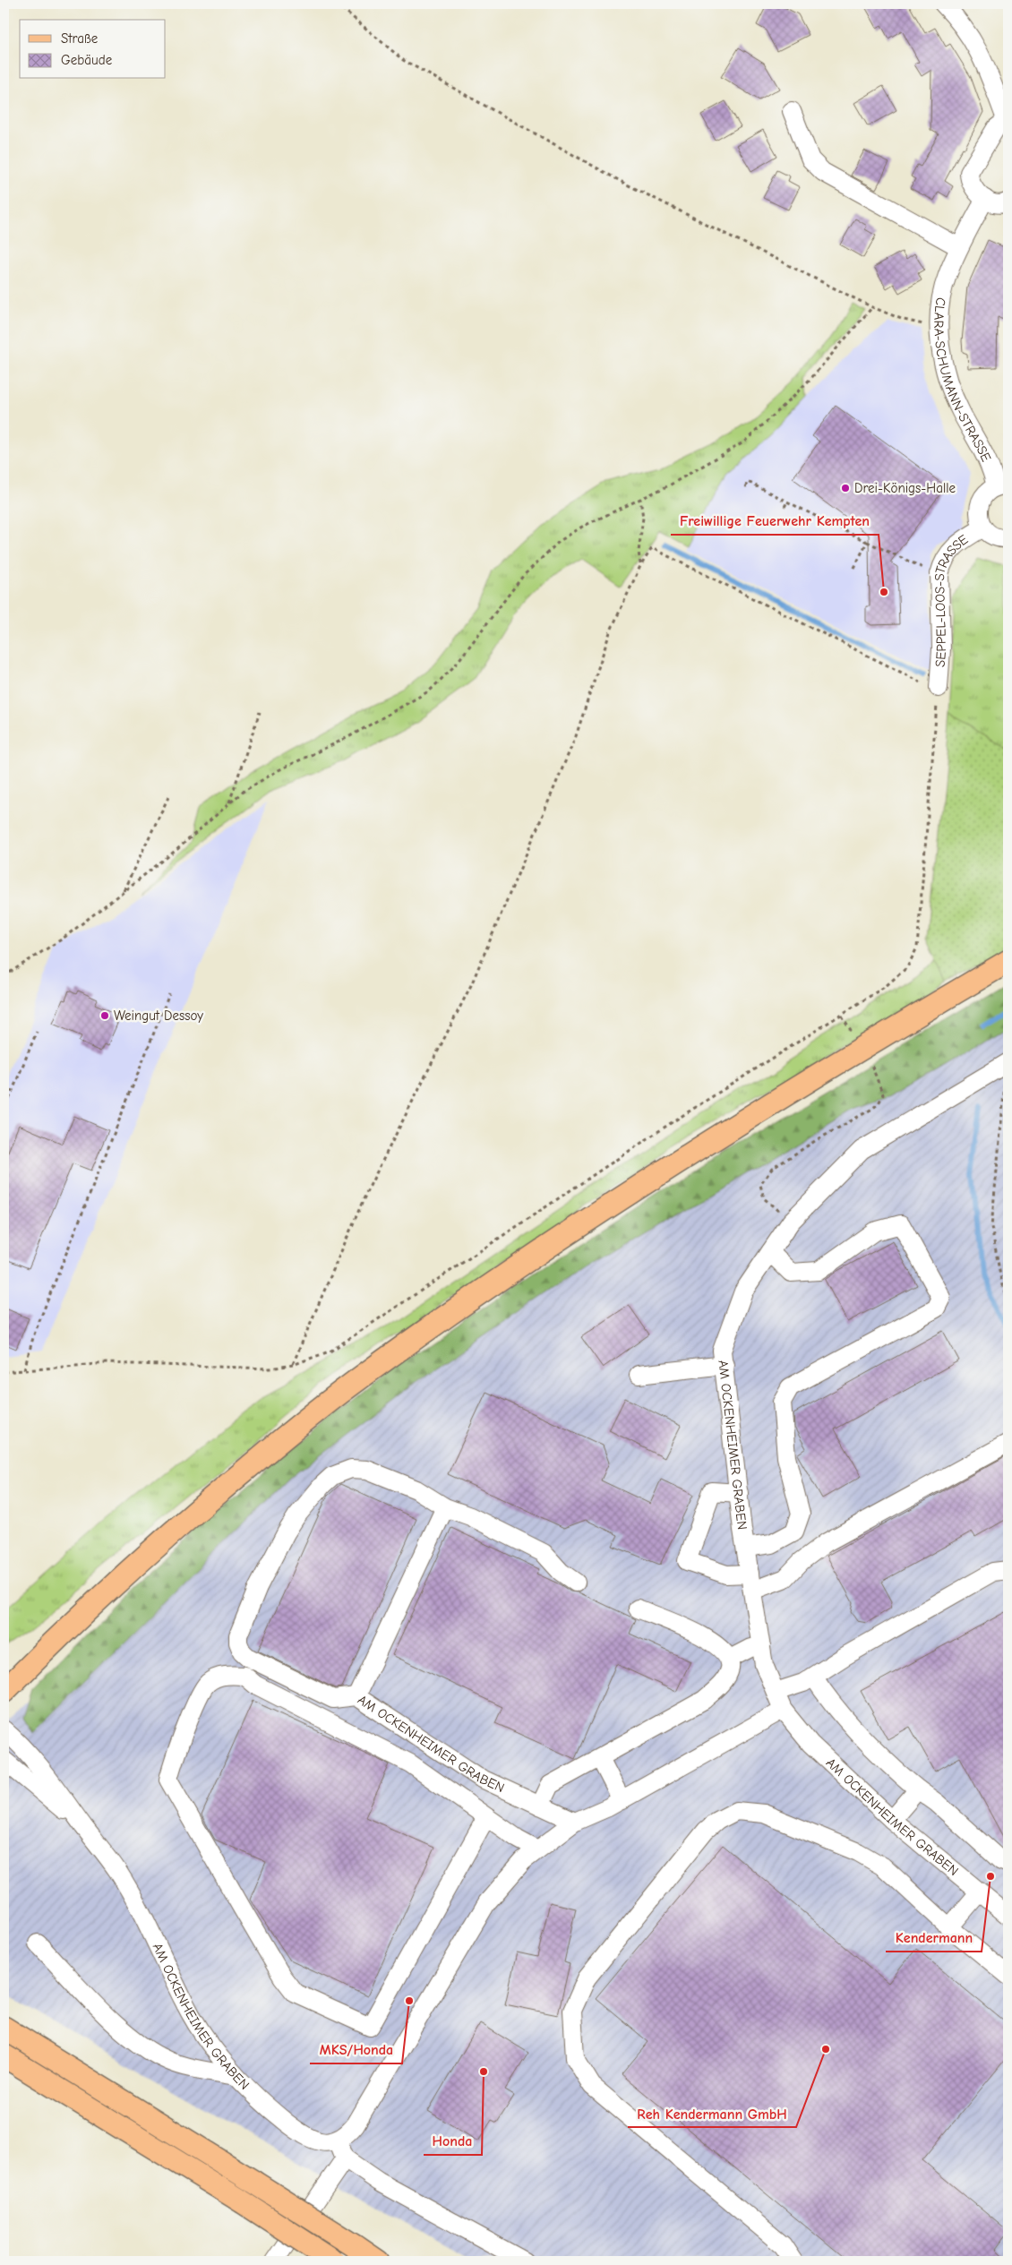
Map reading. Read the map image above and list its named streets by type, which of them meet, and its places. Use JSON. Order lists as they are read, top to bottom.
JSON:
{
  "streets": {
    "street": ["CLARA-SCHUMANN-STRASSE", "SEPPEL-LOOS-STRASSE", "AM OCKENHEIMER GRABEN"]
  },
  "crossings": [
    ["CLARA-SCHUMANN-STRASSE", "SEPPEL-LOOS-STRASSE"]
  ],
  "places": [
    "Drei-Königs-Halle",
    "Freiwillige Feuerwehr Kempten",
    "Weingut Dessoy",
    "Kendermann",
    "MKS/Honda",
    "Reh Kendermann GmbH",
    "Honda"
  ],
  "legend": ["Straße", "Gebäude"]
}
